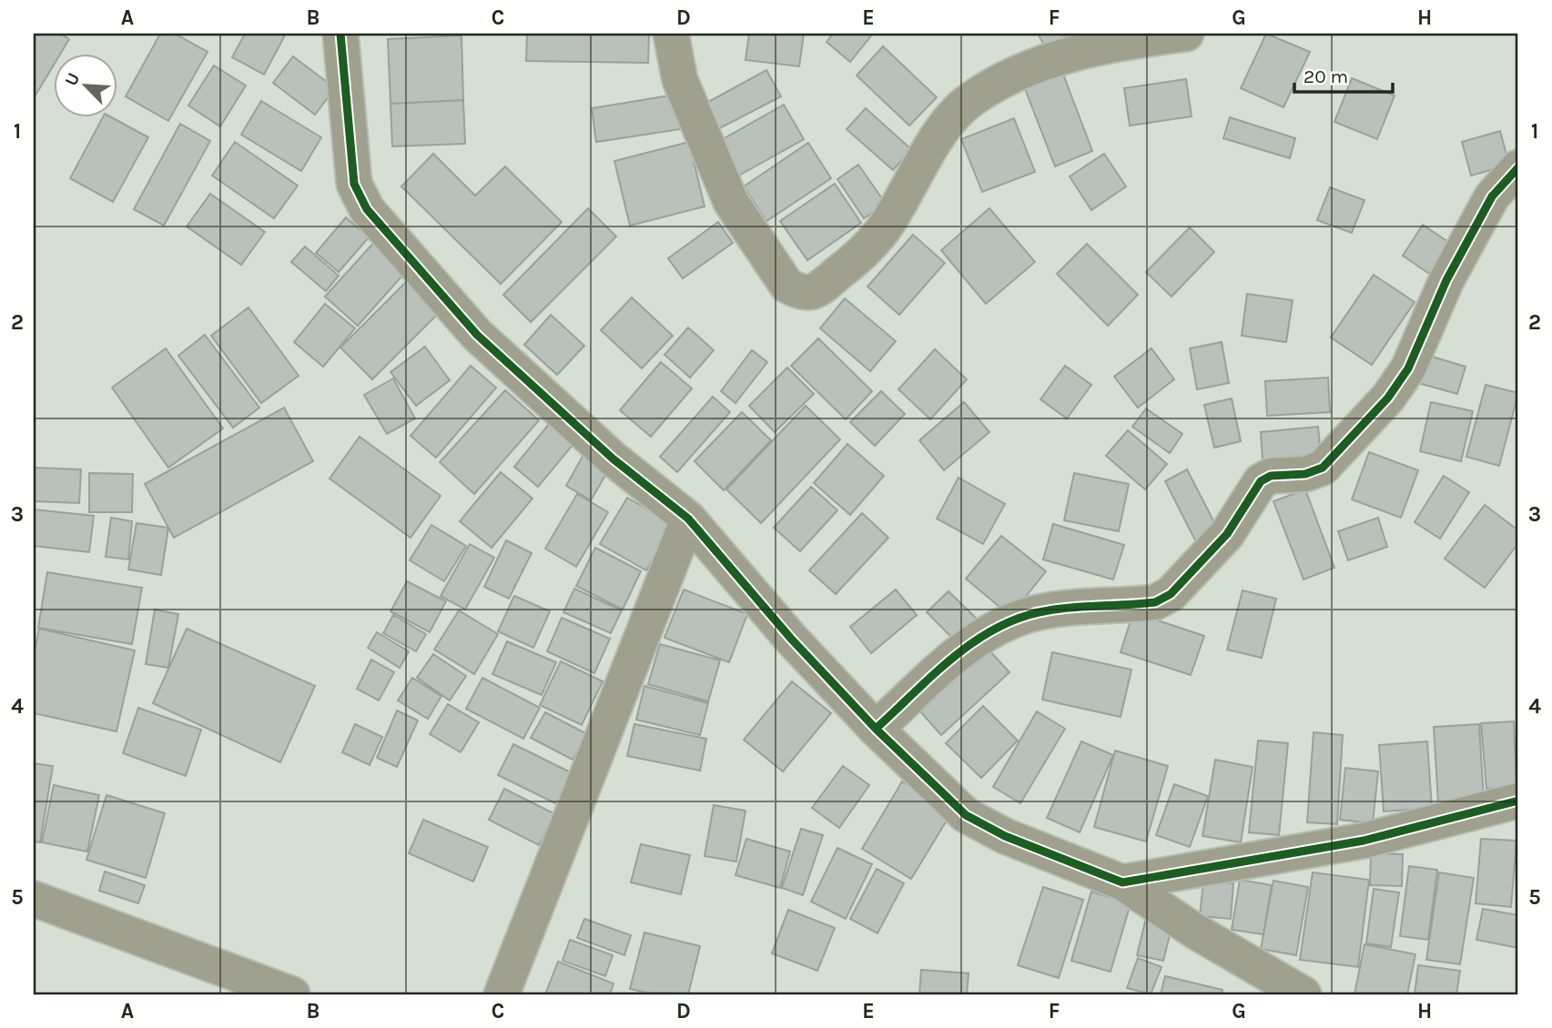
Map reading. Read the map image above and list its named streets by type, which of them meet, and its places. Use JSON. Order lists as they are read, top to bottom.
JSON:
{
  "scale_bar": "20 m",
  "north": "top left",
  "grid": {
    "columns": [
      "A",
      "B",
      "C",
      "D",
      "E",
      "F",
      "G",
      "H"
    ],
    "rows": [
      "1",
      "2",
      "3",
      "4",
      "5"
    ]
  }
}
